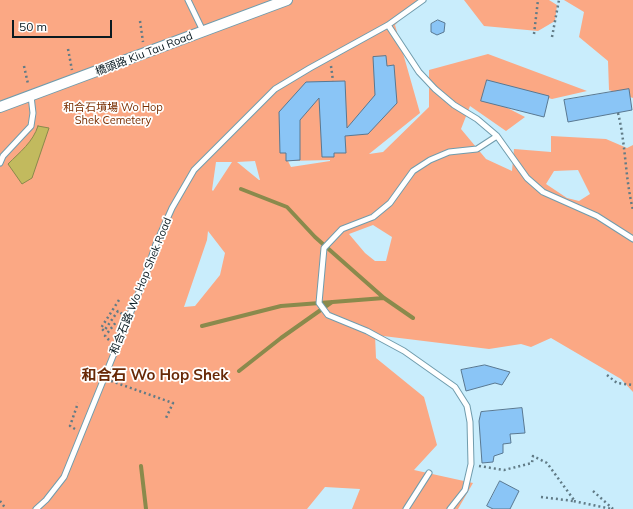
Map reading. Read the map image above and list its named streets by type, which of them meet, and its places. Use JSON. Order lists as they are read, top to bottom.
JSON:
{
  "streets": {
    "street": ["橋頭路 Kiu Tau Road"],
    "lane": ["和合石路 Wo Hop Shek Road"]
  },
  "districts": ["和合石 Wo Hop Shek"],
  "parks": ["和合石墳場 Wo Hop Shek Cemetery"],
  "scale_bar": "50 m"
}
